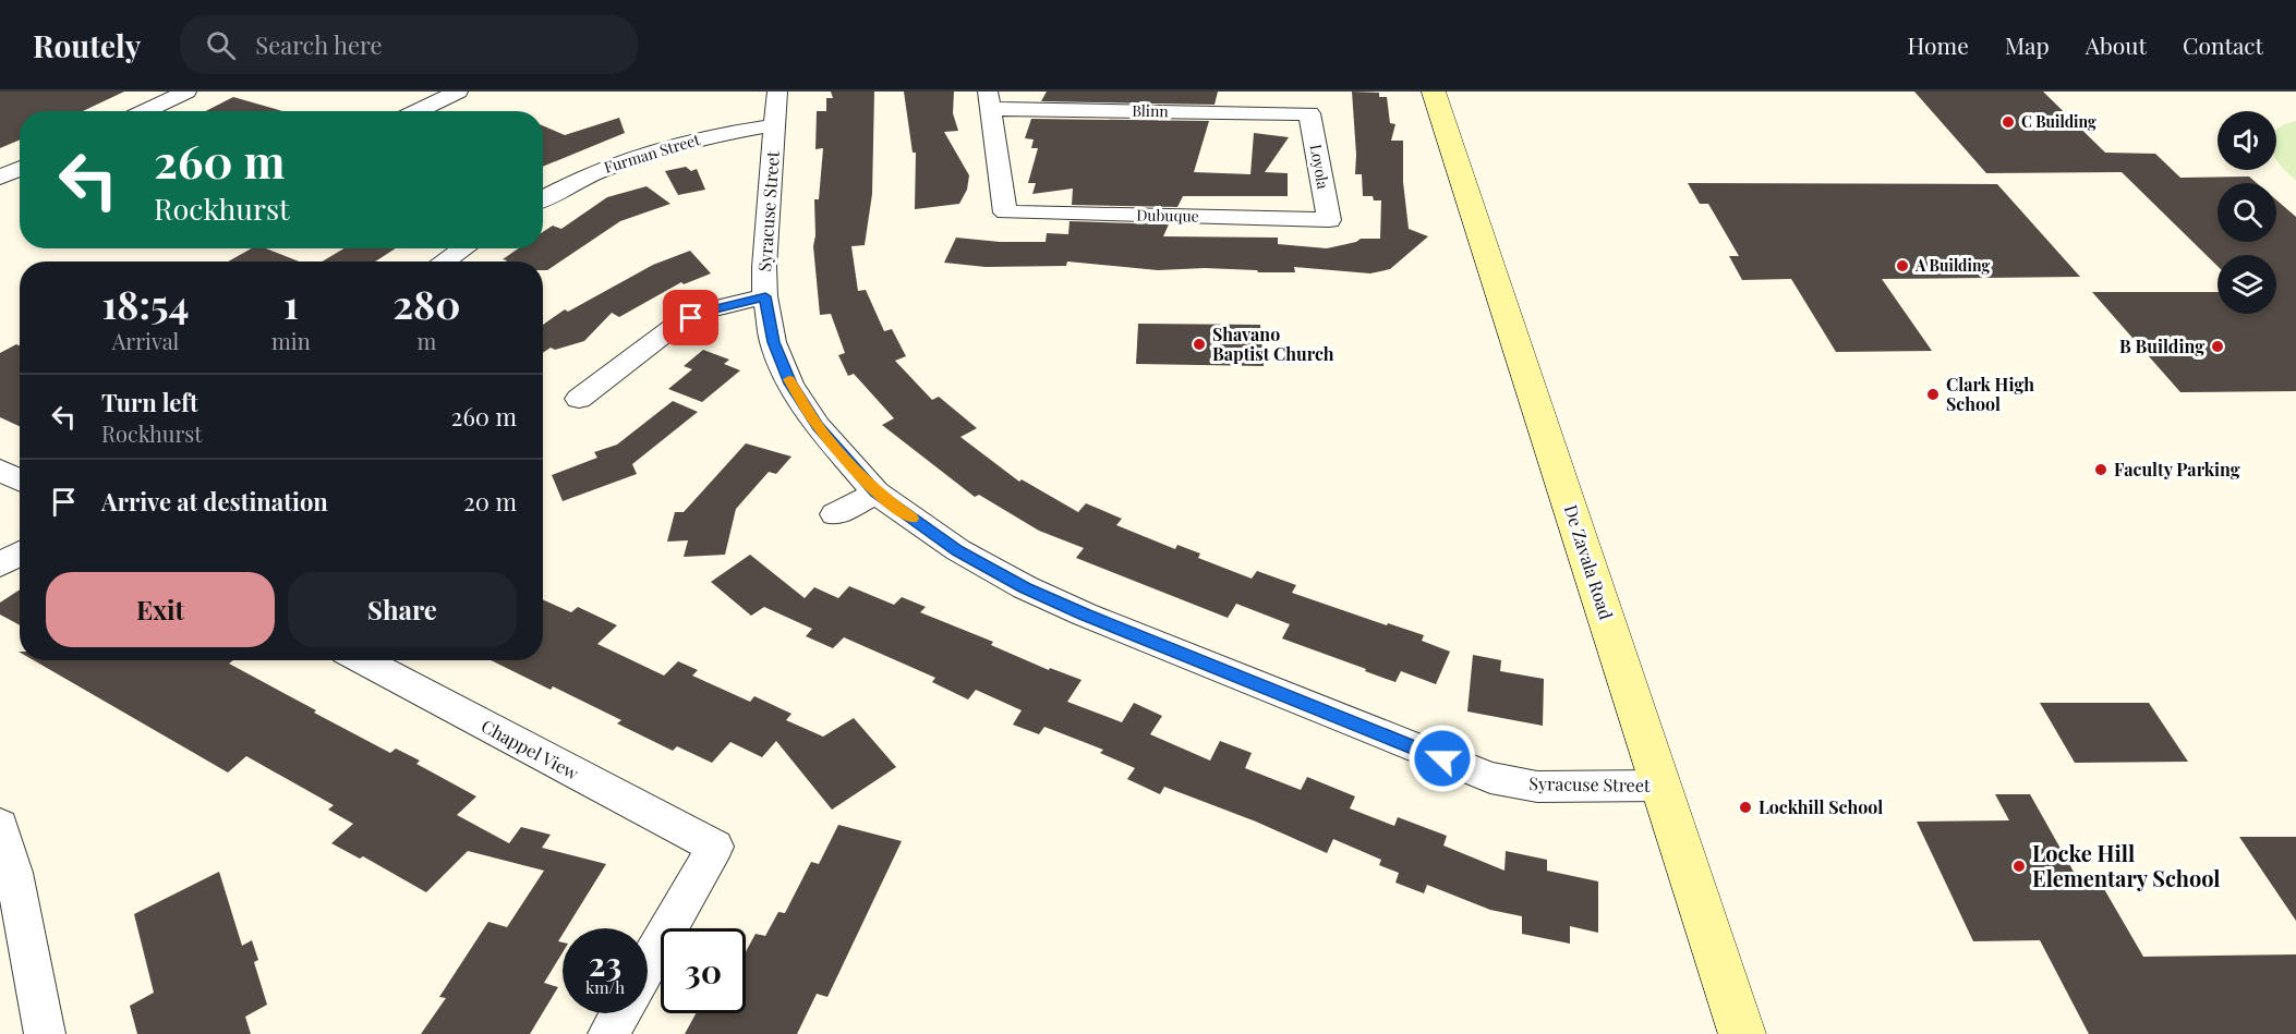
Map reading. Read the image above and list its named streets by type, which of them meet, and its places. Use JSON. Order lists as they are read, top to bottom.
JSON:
{
  "streets": {
    "main road": ["De Zavala Road"],
    "street": [
      "Blinn",
      "Furman Street",
      "Loyola",
      "Syracuse Street",
      "Dubuque",
      "Chappel View"
    ]
  },
  "crossings": [
    ["Blinn", "Loyola"],
    ["Blinn", "Dubuque"],
    ["Furman Street", "Syracuse Street"],
    ["Loyola", "Dubuque"],
    ["Syracuse Street", "De Zavala Road"]
  ],
  "places": [
    "C Building",
    "A Building",
    "Shavano Baptist Church",
    "B Building",
    "Clark High School",
    "Faculty Parking",
    "Lockhill School",
    "Locke Hill Elementary School"
  ],
  "page": {
    "header": "Routely",
    "search": "Search here",
    "nav": [
      "Home",
      "Map",
      "About",
      "Contact"
    ],
    "turn": ["260 m", "Rockhurst"],
    "eta": [
      "18:54",
      "Arrival",
      "1",
      "min",
      "280",
      "m"
    ],
    "list": [
      {
        "name": "Turn left",
        "note": "Rockhurst",
        "value": "260 m"
      },
      {
        "name": "Arrive at destination",
        "value": "20 m"
      }
    ],
    "buttons": ["Exit", "Share"],
    "speed": "23 km/h",
    "limit": "30"
  }
}
